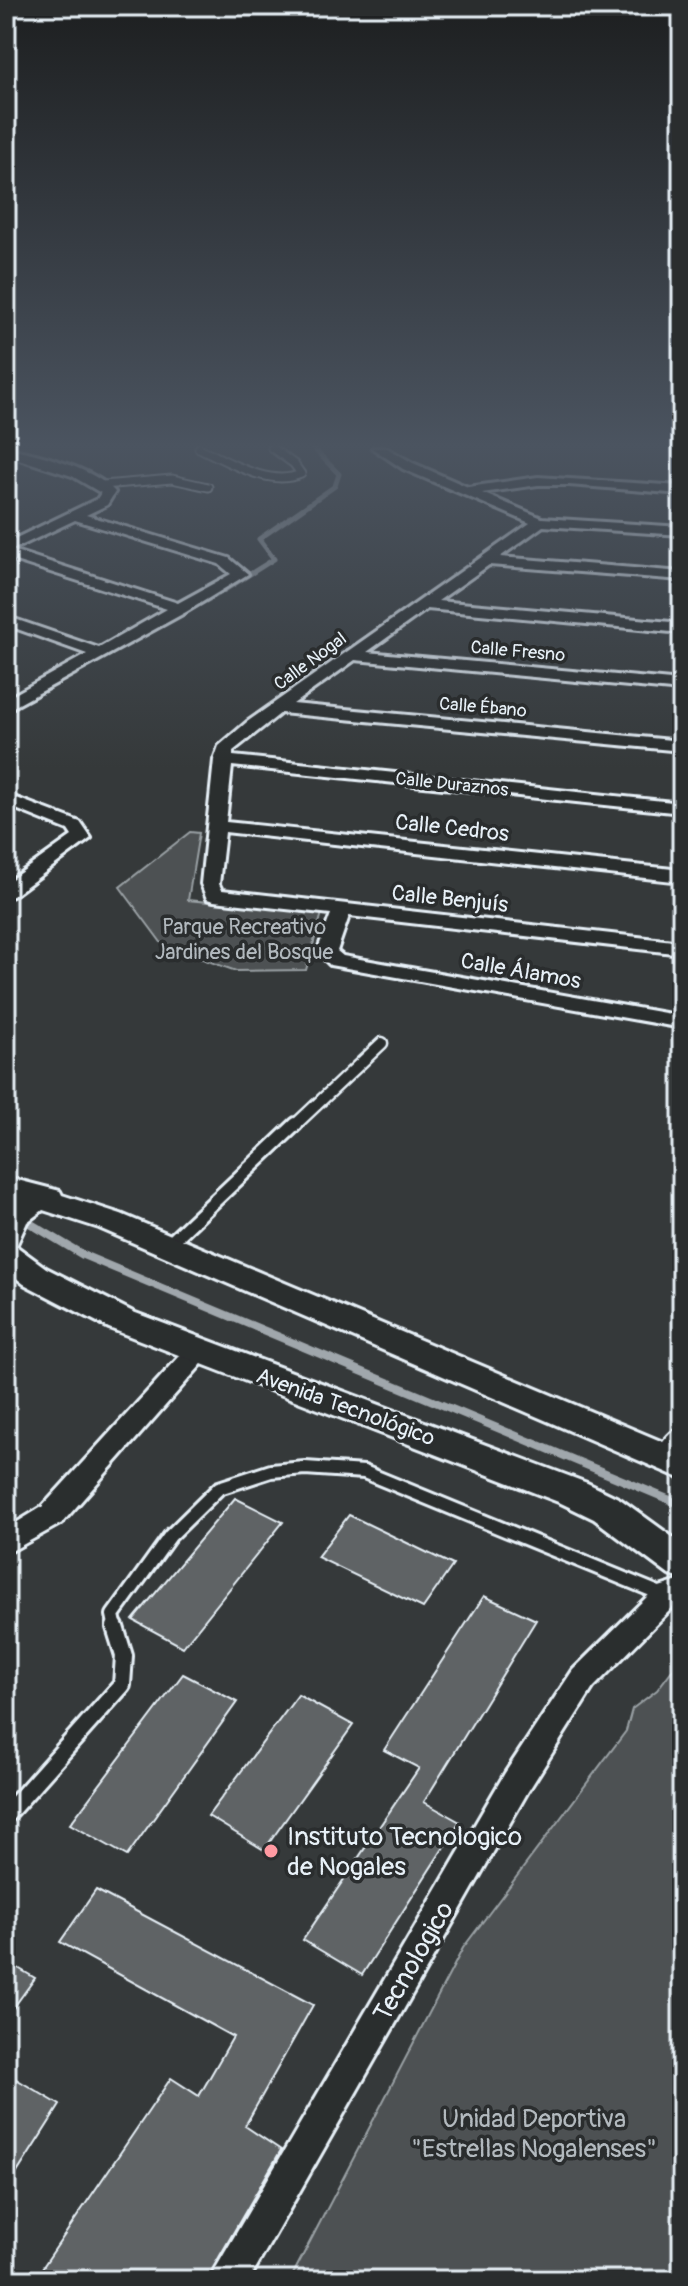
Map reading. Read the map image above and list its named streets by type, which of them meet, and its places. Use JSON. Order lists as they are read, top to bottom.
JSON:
{
  "streets": {
    "main road": ["Avenida Tecnológico"],
    "street": [
      "Calle Fresno",
      "Calle Nogal",
      "Calle Ébano",
      "Calle Duraznos",
      "Calle Cedros",
      "Calle Benjuís",
      "Calle Álamos",
      "Tecnologico"
    ]
  },
  "crossings": [
    ["Calle Fresno", "Calle Nogal"],
    ["Calle Nogal", "Calle Ébano"],
    ["Calle Nogal", "Calle Duraznos"],
    ["Calle Cedros", "Calle Benjuís"],
    ["Calle Benjuís", "Calle Álamos"]
  ],
  "parks": ["Parque Recreativo Jardines del Bosque", "Unidad Deportiva \"Estrellas Nogalenses\""],
  "places": ["Instituto Tecnologico de Nogales"]
}
